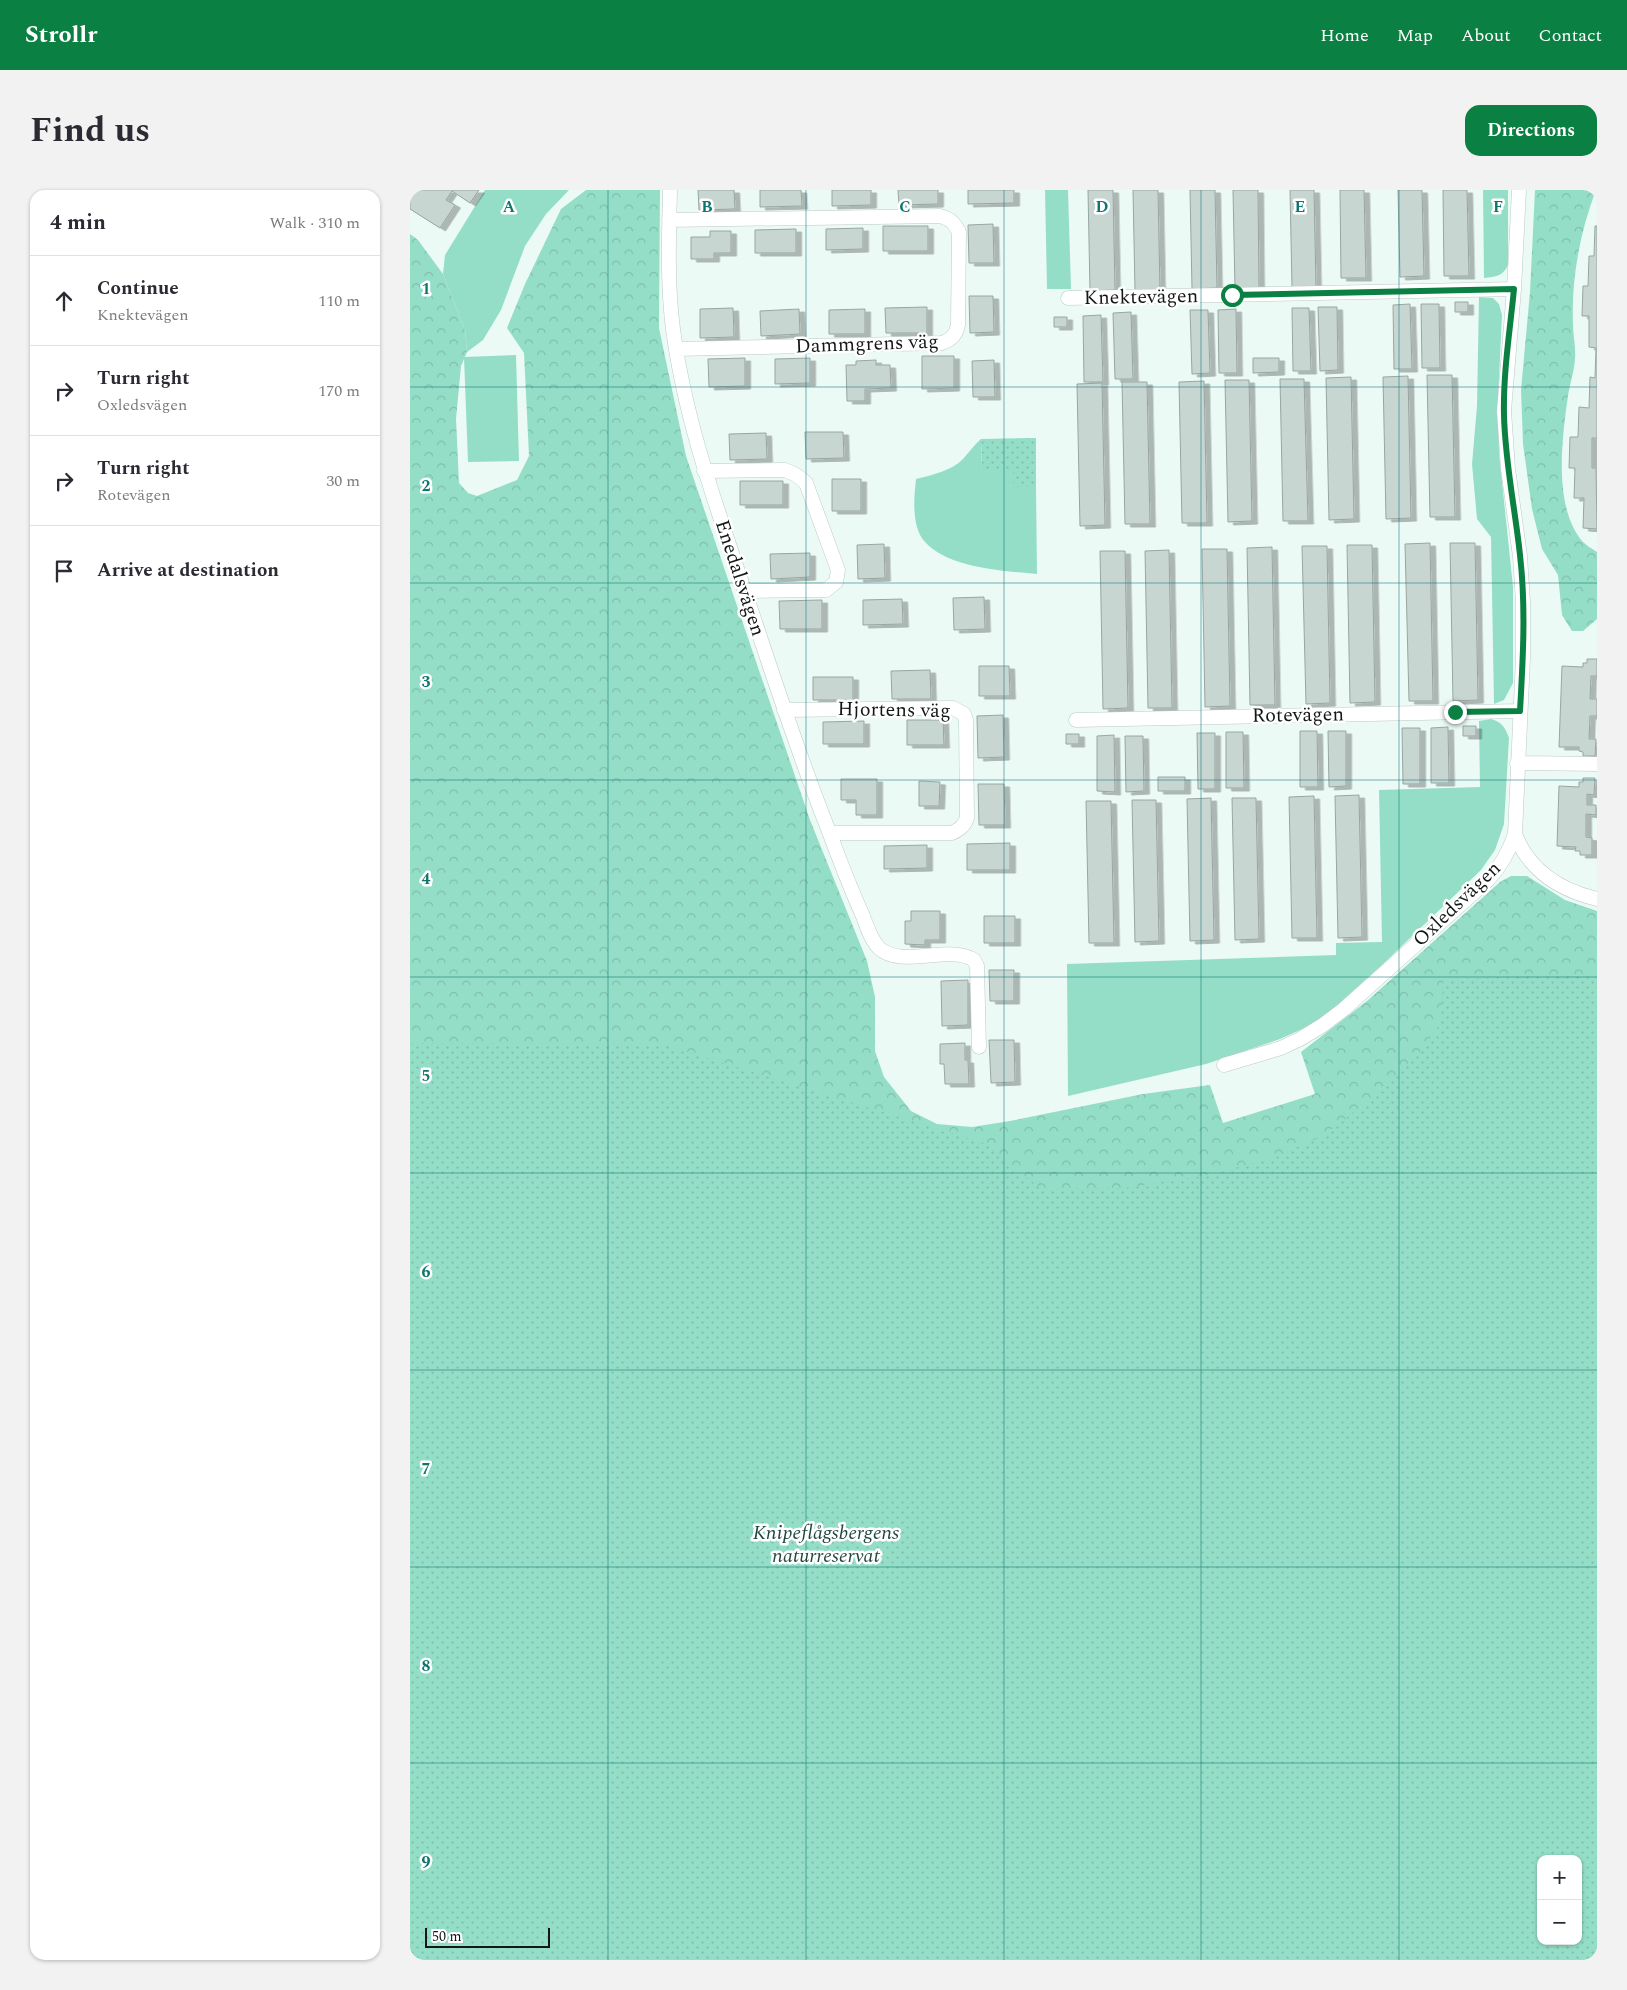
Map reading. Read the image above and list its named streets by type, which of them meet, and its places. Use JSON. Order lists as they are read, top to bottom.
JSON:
{
  "streets": {
    "street": [
      "Knektevägen",
      "Dammgrens väg",
      "Enedalsvägen",
      "Hjortens väg",
      "Rotevägen",
      "Oxledsvägen"
    ]
  },
  "crossings": [
    ["Knektevägen", "Oxledsvägen"],
    ["Dammgrens väg", "Enedalsvägen"],
    ["Enedalsvägen", "Hjortens väg"],
    ["Rotevägen", "Oxledsvägen"]
  ],
  "parks": ["Knipeflågsbergens naturreservat"],
  "scale_bar": "50 m",
  "page": {
    "header": "Strollr",
    "nav": [
      "Home",
      "Map",
      "About",
      "Contact"
    ],
    "title": "Find us",
    "buttons": "Directions",
    "heading": ["4 min", "Walk · 310 m"],
    "list": [
      ["Continue", "Knektevägen", "110 m"],
      ["Turn right", "Oxledsvägen", "170 m"],
      ["Turn right", "Rotevägen", "30 m"],
      "Arrive at destination"
    ],
    "map_buttons": ["+", "−"],
    "scale": "50 m"
  },
  "grid": {
    "columns": [
      "A",
      "B",
      "C",
      "D",
      "E",
      "F"
    ],
    "rows": [
      "1",
      "2",
      "3",
      "4",
      "5",
      "6",
      "7",
      "8",
      "9"
    ]
  }
}
